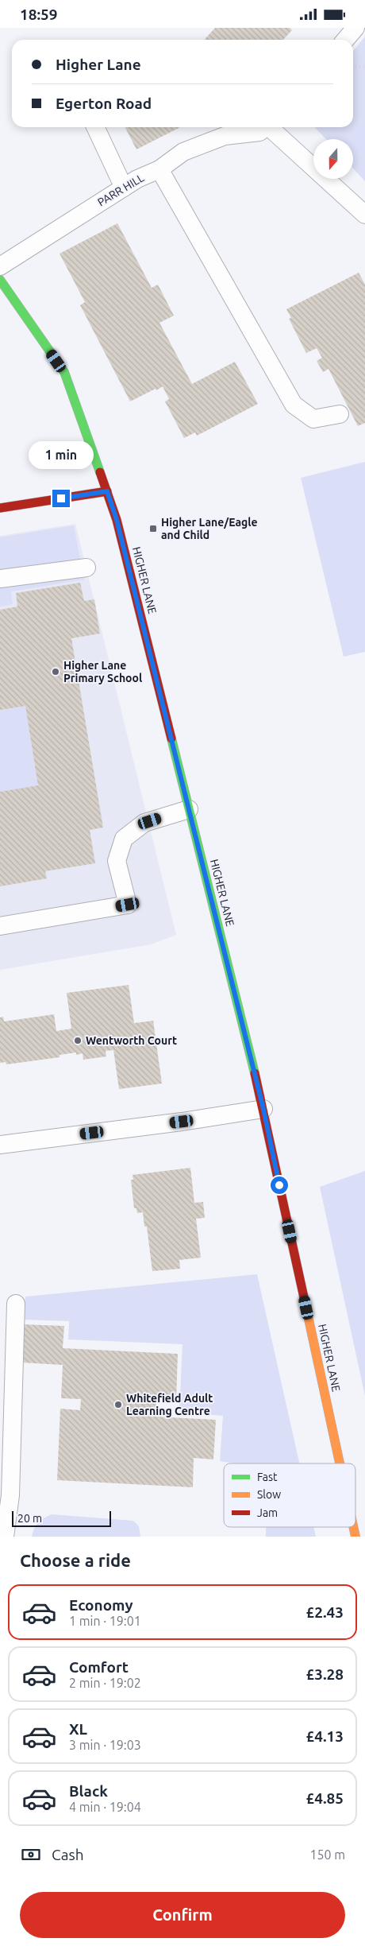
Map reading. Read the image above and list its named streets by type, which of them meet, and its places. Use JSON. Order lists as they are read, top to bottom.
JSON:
{
  "streets": {
    "main road": ["HIGHER LANE"],
    "lane": ["PARR HILL"]
  },
  "places": {
    "transit": ["Higher Lane/Eagle and Child"],
    "other": ["Higher Lane Primary School", "Wentworth Court", "Whitefield Adult Learning Centre"]
  },
  "legend": ["Fast", "Slow", "Jam"],
  "scale_bar": "20 m",
  "north": "bottom",
  "page": {
    "status": "18:59",
    "banner": ["Higher Lane", "Egerton Road"],
    "bubble": "1 min",
    "scale": "20 m",
    "heading": "Choose a ride",
    "list": [
      {
        "name": "Economy",
        "note": "1 min · 19:01",
        "value": "£2.43"
      },
      {
        "name": "Comfort",
        "note": "2 min · 19:02",
        "value": "£3.28"
      },
      {
        "name": "XL",
        "note": "3 min · 19:03",
        "value": "£4.13"
      },
      {
        "name": "Black",
        "note": "4 min · 19:04",
        "value": "£4.85"
      }
    ],
    "pay": ["Cash", "150 m"],
    "buttons": "Confirm"
  }
}
